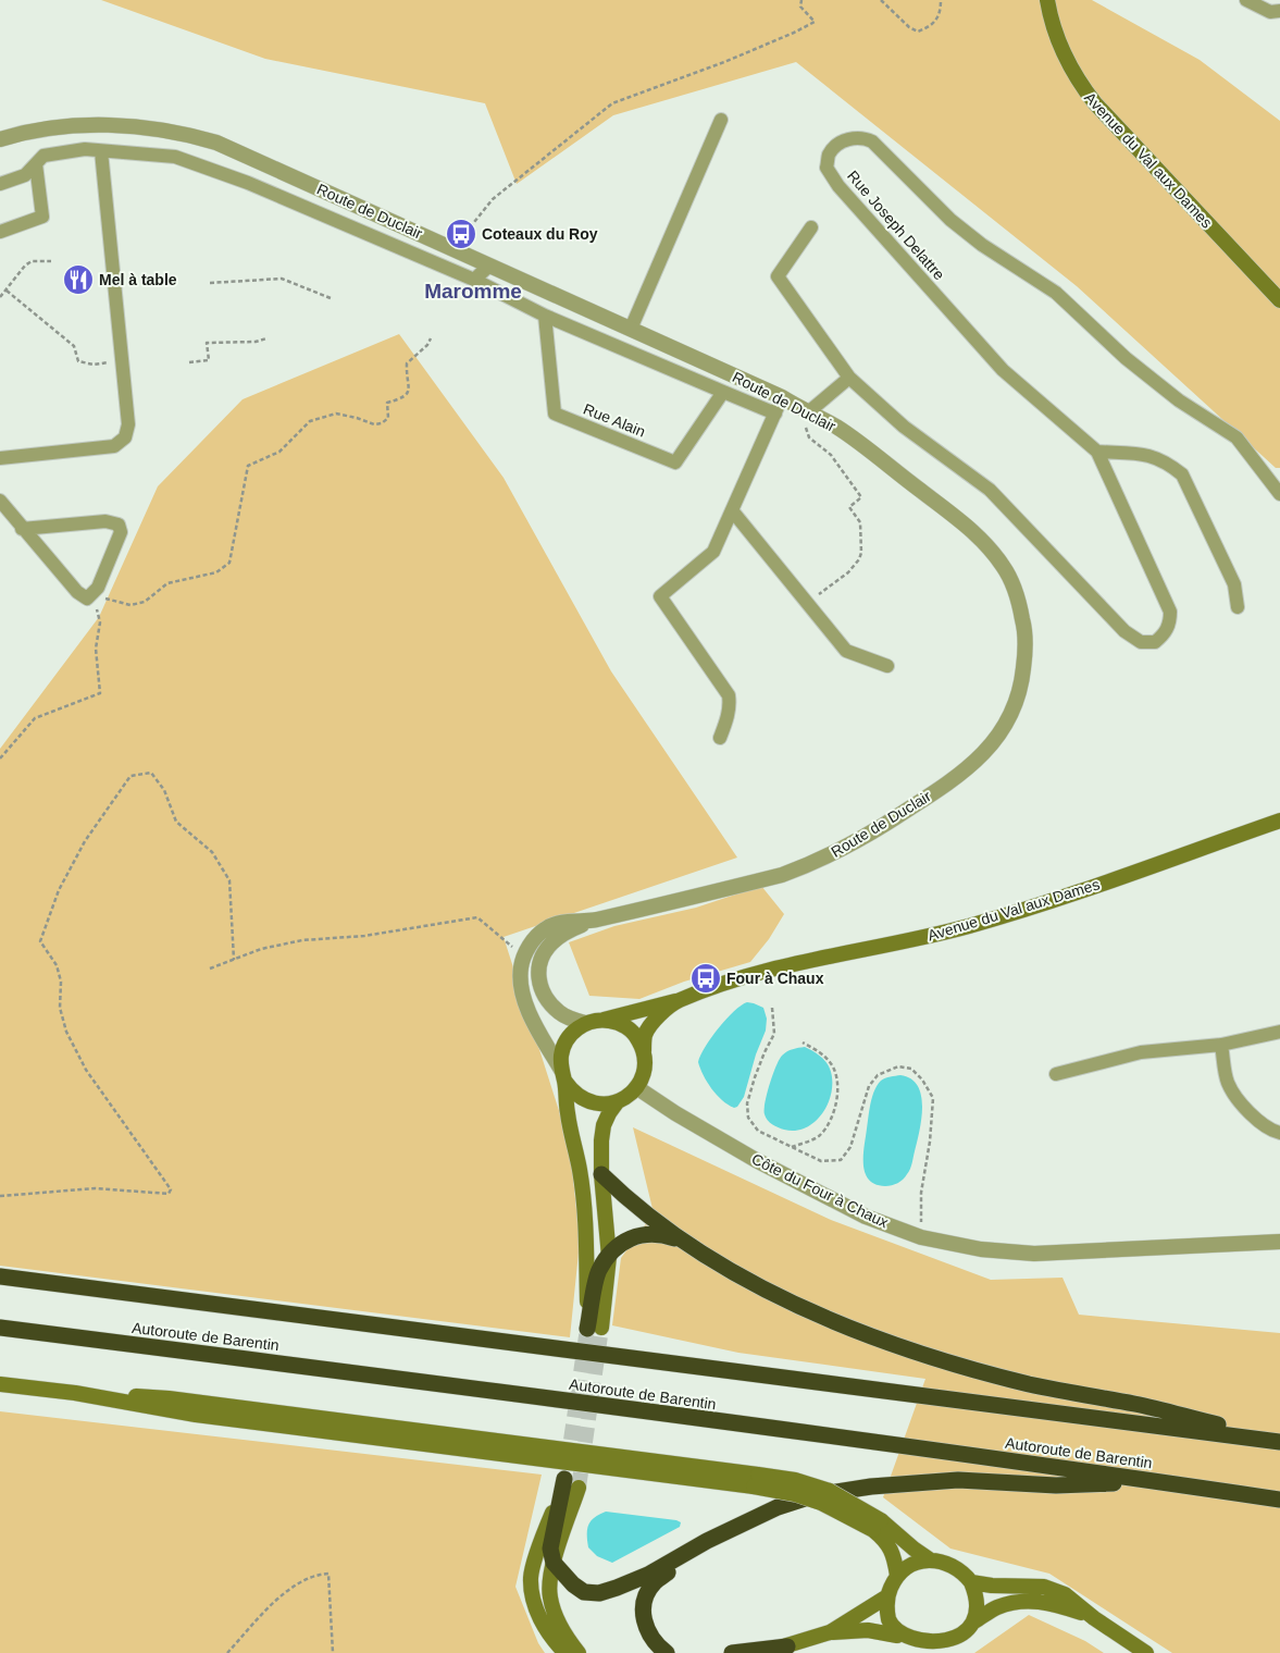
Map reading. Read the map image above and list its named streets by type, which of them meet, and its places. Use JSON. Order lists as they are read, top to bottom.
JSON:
{
  "streets": {
    "highway": ["Autoroute de Barentin"],
    "main road": ["Avenue du Val aux Dames"],
    "street": [
      "Route de Duclair",
      "Rue Joseph Delattre",
      "Rue Alain",
      "Côte du Four à Chaux"
    ]
  },
  "crossings": [
    ["Avenue du Val aux Dames", "Route de Duclair"],
    ["Avenue du Val aux Dames", "Côte du Four à Chaux"],
    ["Route de Duclair", "Côte du Four à Chaux"]
  ],
  "districts": ["Maromme"],
  "places": {
    "bus stop": ["Coteaux du Roy", "Four à Chaux"],
    "restaurant": ["Mel à table"]
  }
}
